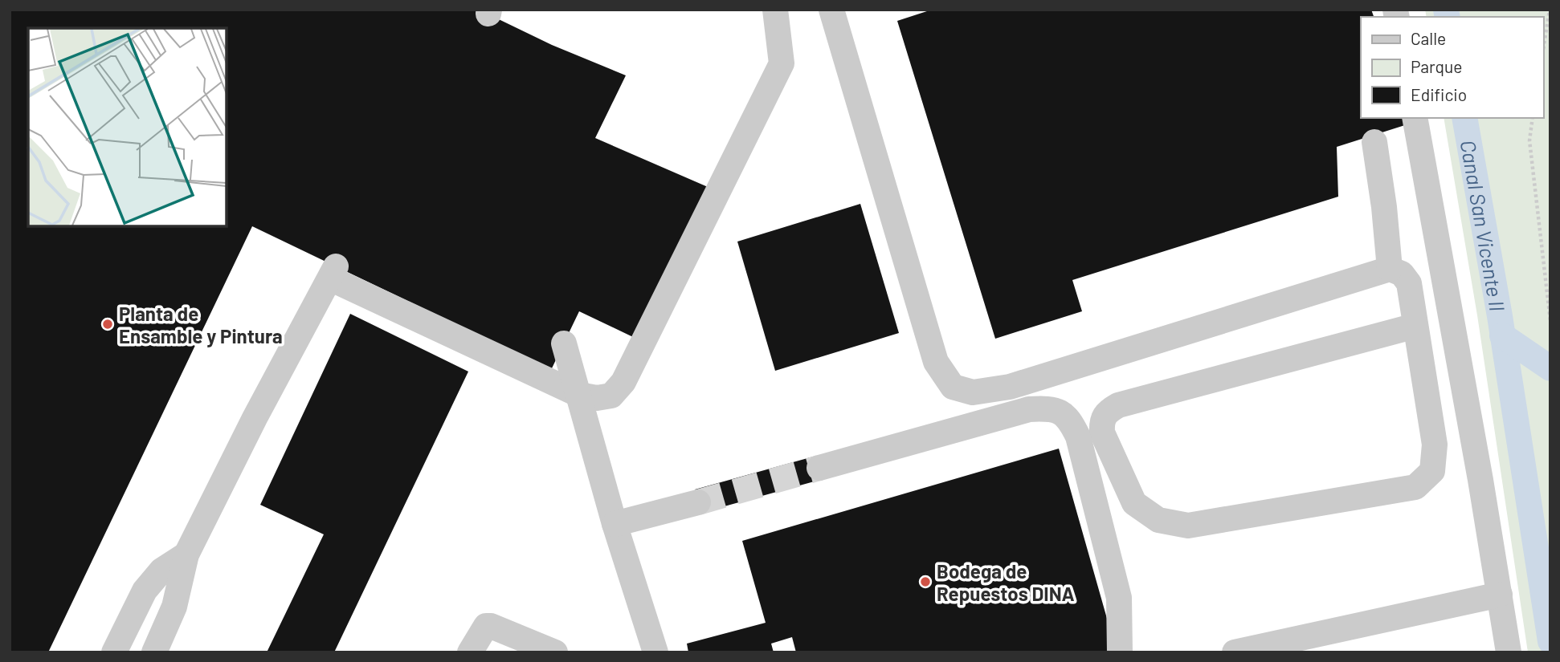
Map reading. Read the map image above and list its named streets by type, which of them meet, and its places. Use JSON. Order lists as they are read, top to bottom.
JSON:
{
  "water": ["Canal San Vicente II"],
  "places": ["Planta de Ensamble y Pintura", "Bodega de Repuestos DINA"],
  "legend": ["Calle", "Parque", "Edificio"]
}
